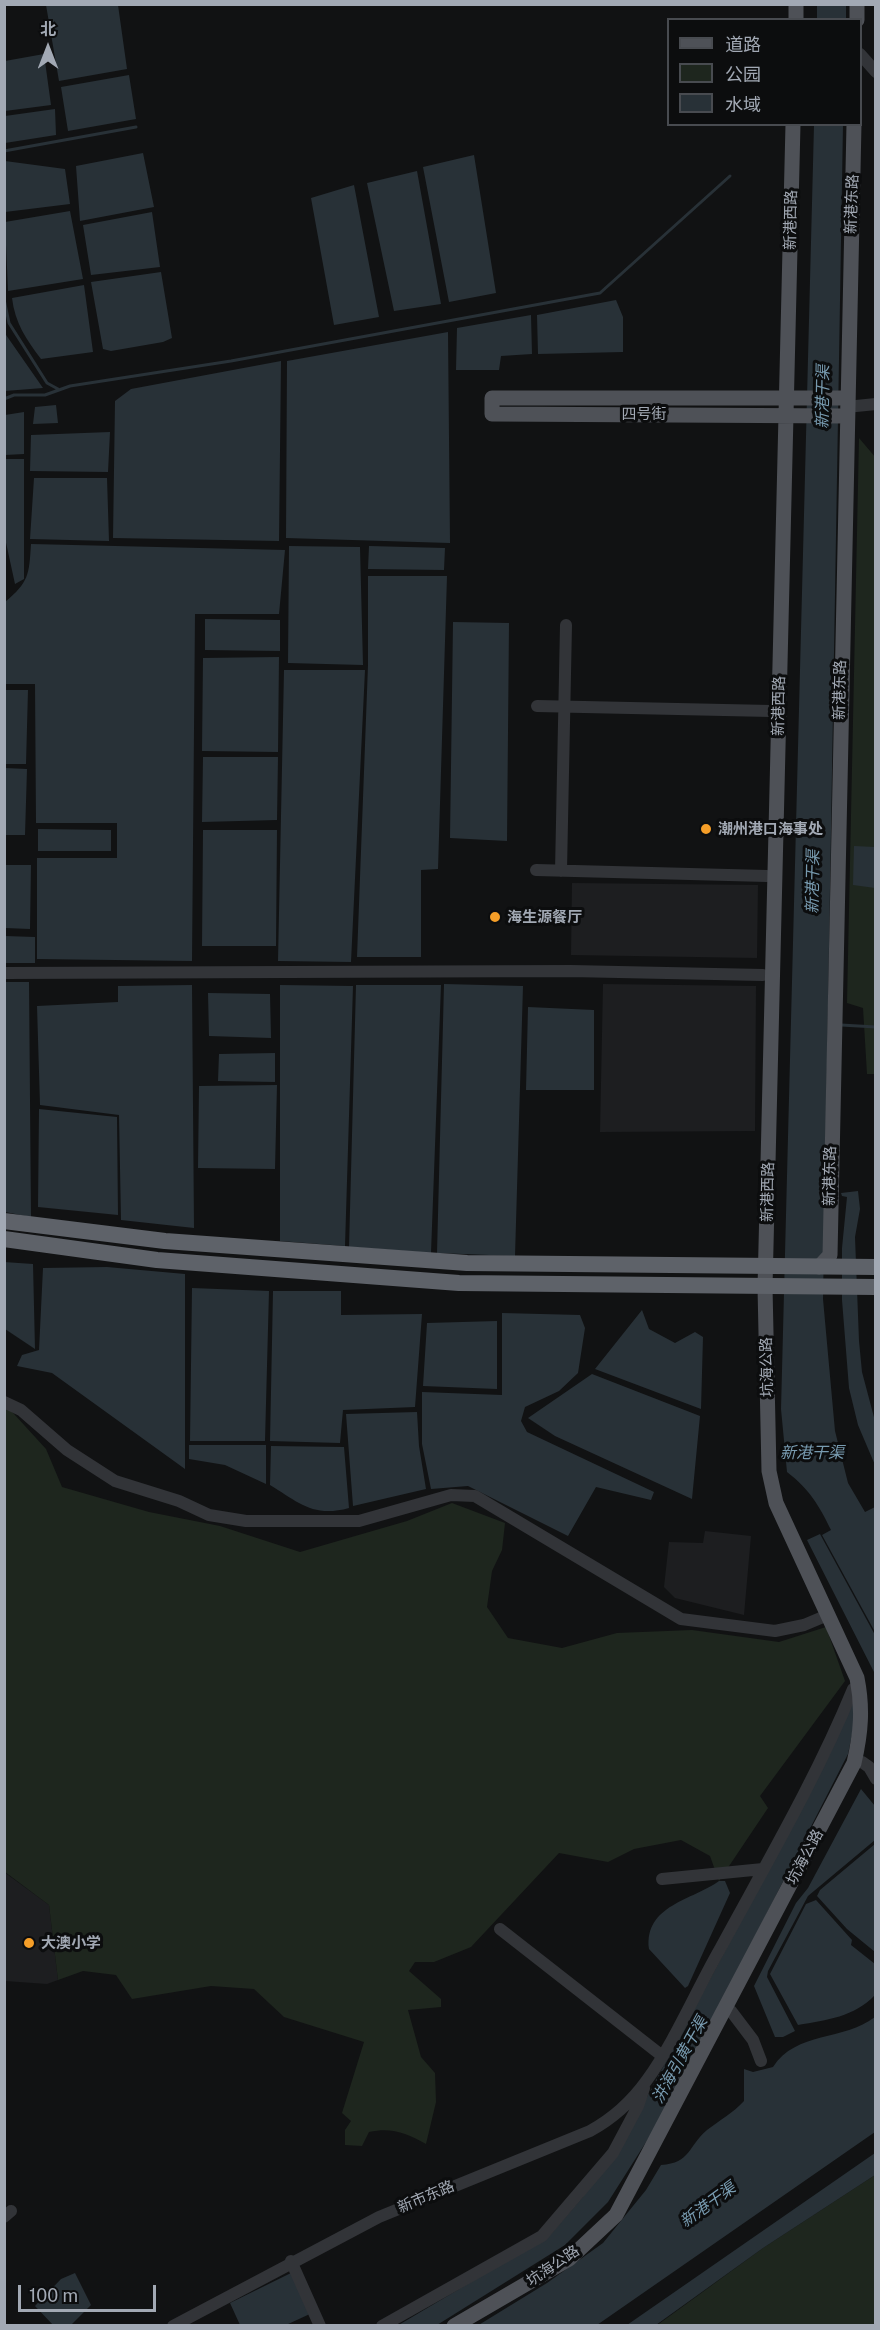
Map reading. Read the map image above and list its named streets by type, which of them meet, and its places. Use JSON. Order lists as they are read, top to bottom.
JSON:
{
  "streets": {
    "main road": [
      "新港东路",
      "新港西路",
      "四号街",
      "坑海公路"
    ],
    "street": ["新市东路"]
  },
  "crossings": [
    ["新港东路", "四号街"],
    ["新港西路", "坑海公路"]
  ],
  "water": ["新港干渠", "汫海引黄干渠"],
  "places": ["潮州港口海事处", "海生源餐厅", "大澳小学"],
  "legend": ["道路", "公园", "水域"],
  "scale_bar": "100 m",
  "north": "top"
}
